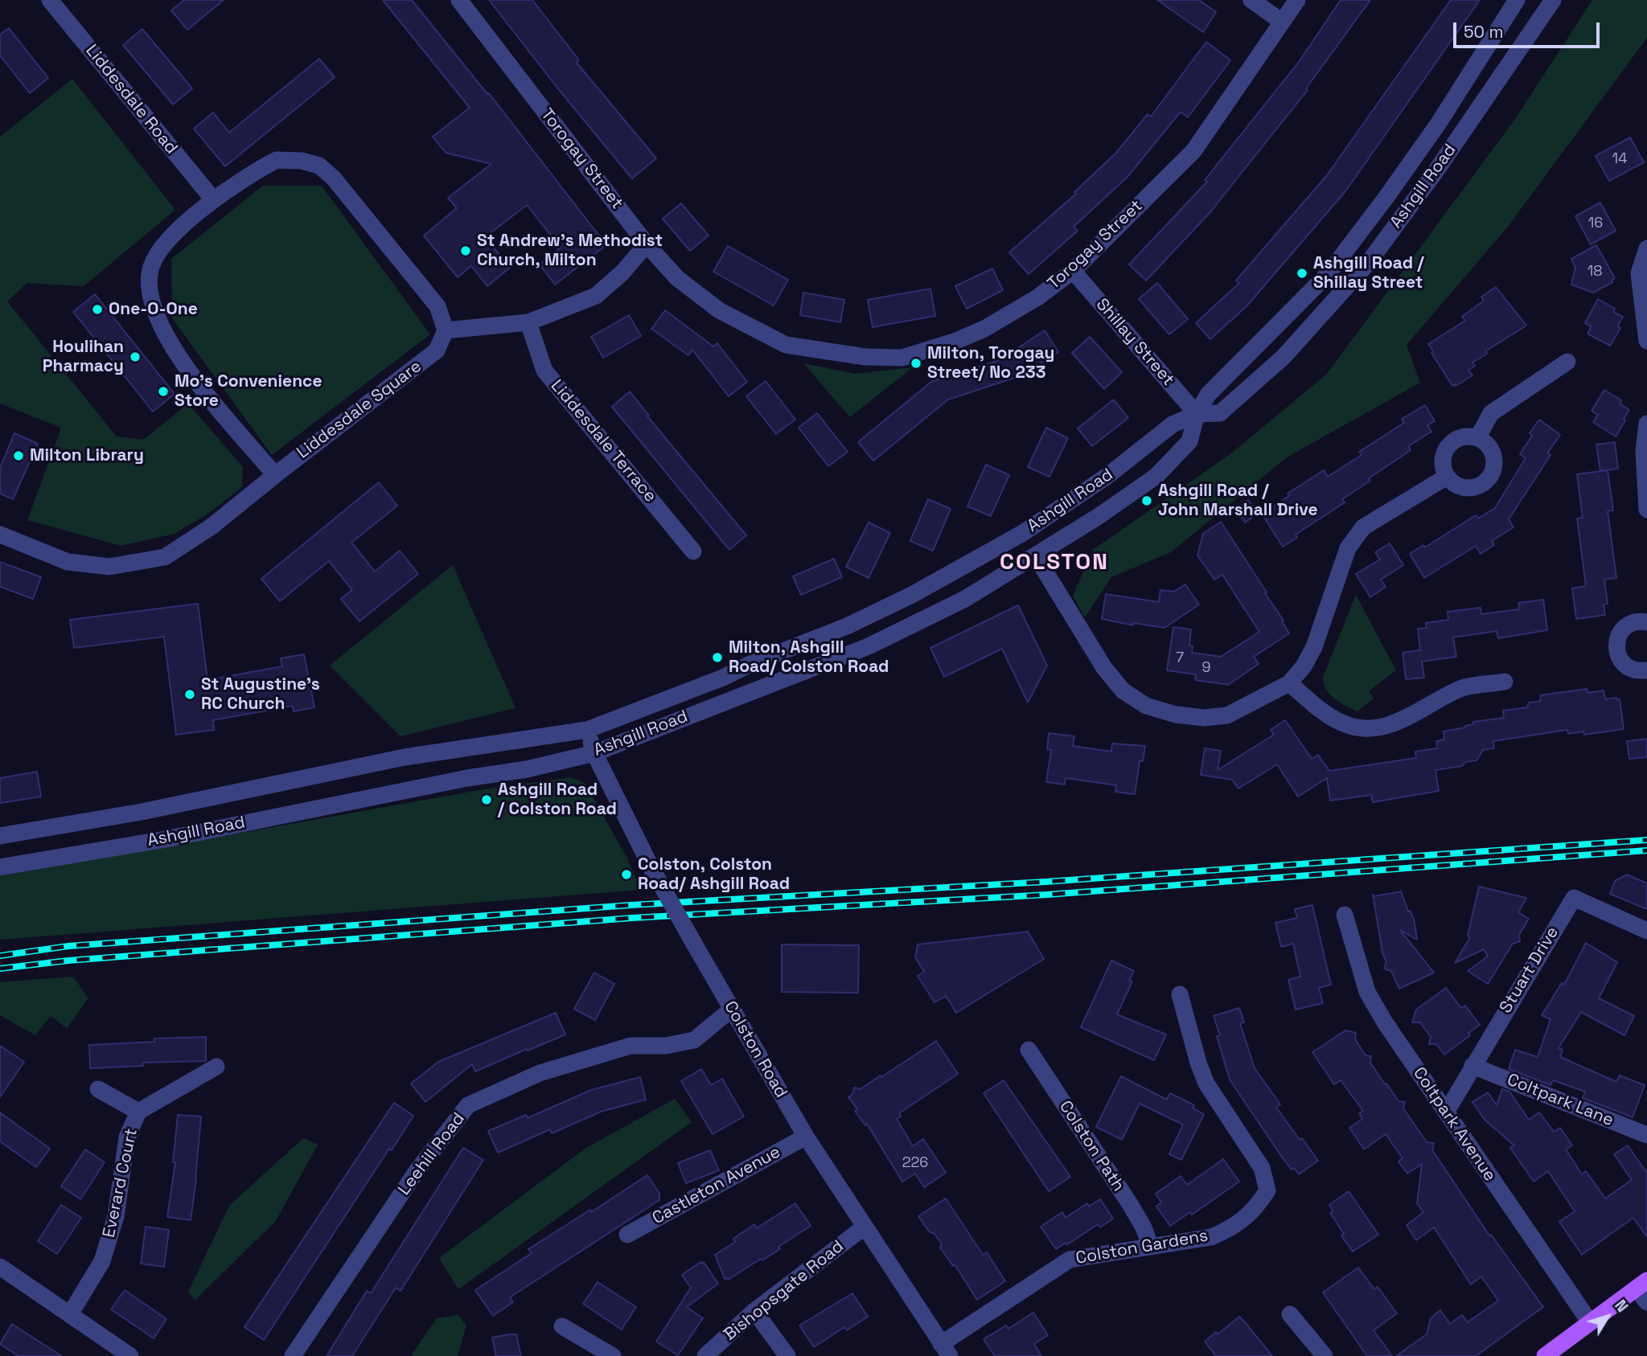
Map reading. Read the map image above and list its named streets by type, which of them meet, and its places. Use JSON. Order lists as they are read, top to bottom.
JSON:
{
  "streets": {
    "street": [
      "Liddesdale Road",
      "Torogay Street",
      "Ashgill Road",
      "Shillay Street",
      "Liddesdale Square",
      "Liddesdale Terrace",
      "Stuart Drive",
      "Colston Road",
      "Coltpark Lane",
      "Coltpark Avenue",
      "Colston Path",
      "Leehill Road",
      "Everard Court",
      "Castleton Avenue",
      "Colston Gardens",
      "Bishopsgate Road"
    ]
  },
  "crossings": [
    ["Torogay Street", "Shillay Street"],
    ["Ashgill Road", "Shillay Street"],
    ["Ashgill Road", "Colston Road"],
    ["Stuart Drive", "Coltpark Lane"],
    ["Stuart Drive", "Coltpark Avenue"],
    ["Colston Road", "Leehill Road"],
    ["Colston Road", "Castleton Avenue"],
    ["Colston Road", "Colston Gardens"],
    ["Colston Road", "Bishopsgate Road"],
    ["Colston Path", "Colston Gardens"]
  ],
  "districts": ["COLSTON"],
  "places": [
    "St Andrew's Methodist Church, Milton",
    "Ashgill Road / Shillay Street",
    "One-O-One",
    "Houlihan Pharmacy",
    "Milton, Torogay Street/ No 233",
    "Mo's Convenience Store",
    "Milton Library",
    "Ashgill Road / John Marshall Drive",
    "Milton, Ashgill Road/ Colston Road",
    "St Augustine's RC Church",
    "Ashgill Road / Colston Road",
    "Colston, Colston Road/ Ashgill Road"
  ],
  "house_numbers": [
    "14",
    "16",
    "18",
    "7",
    "9",
    "226"
  ],
  "scale_bar": "50 m",
  "north": "top right"
}
